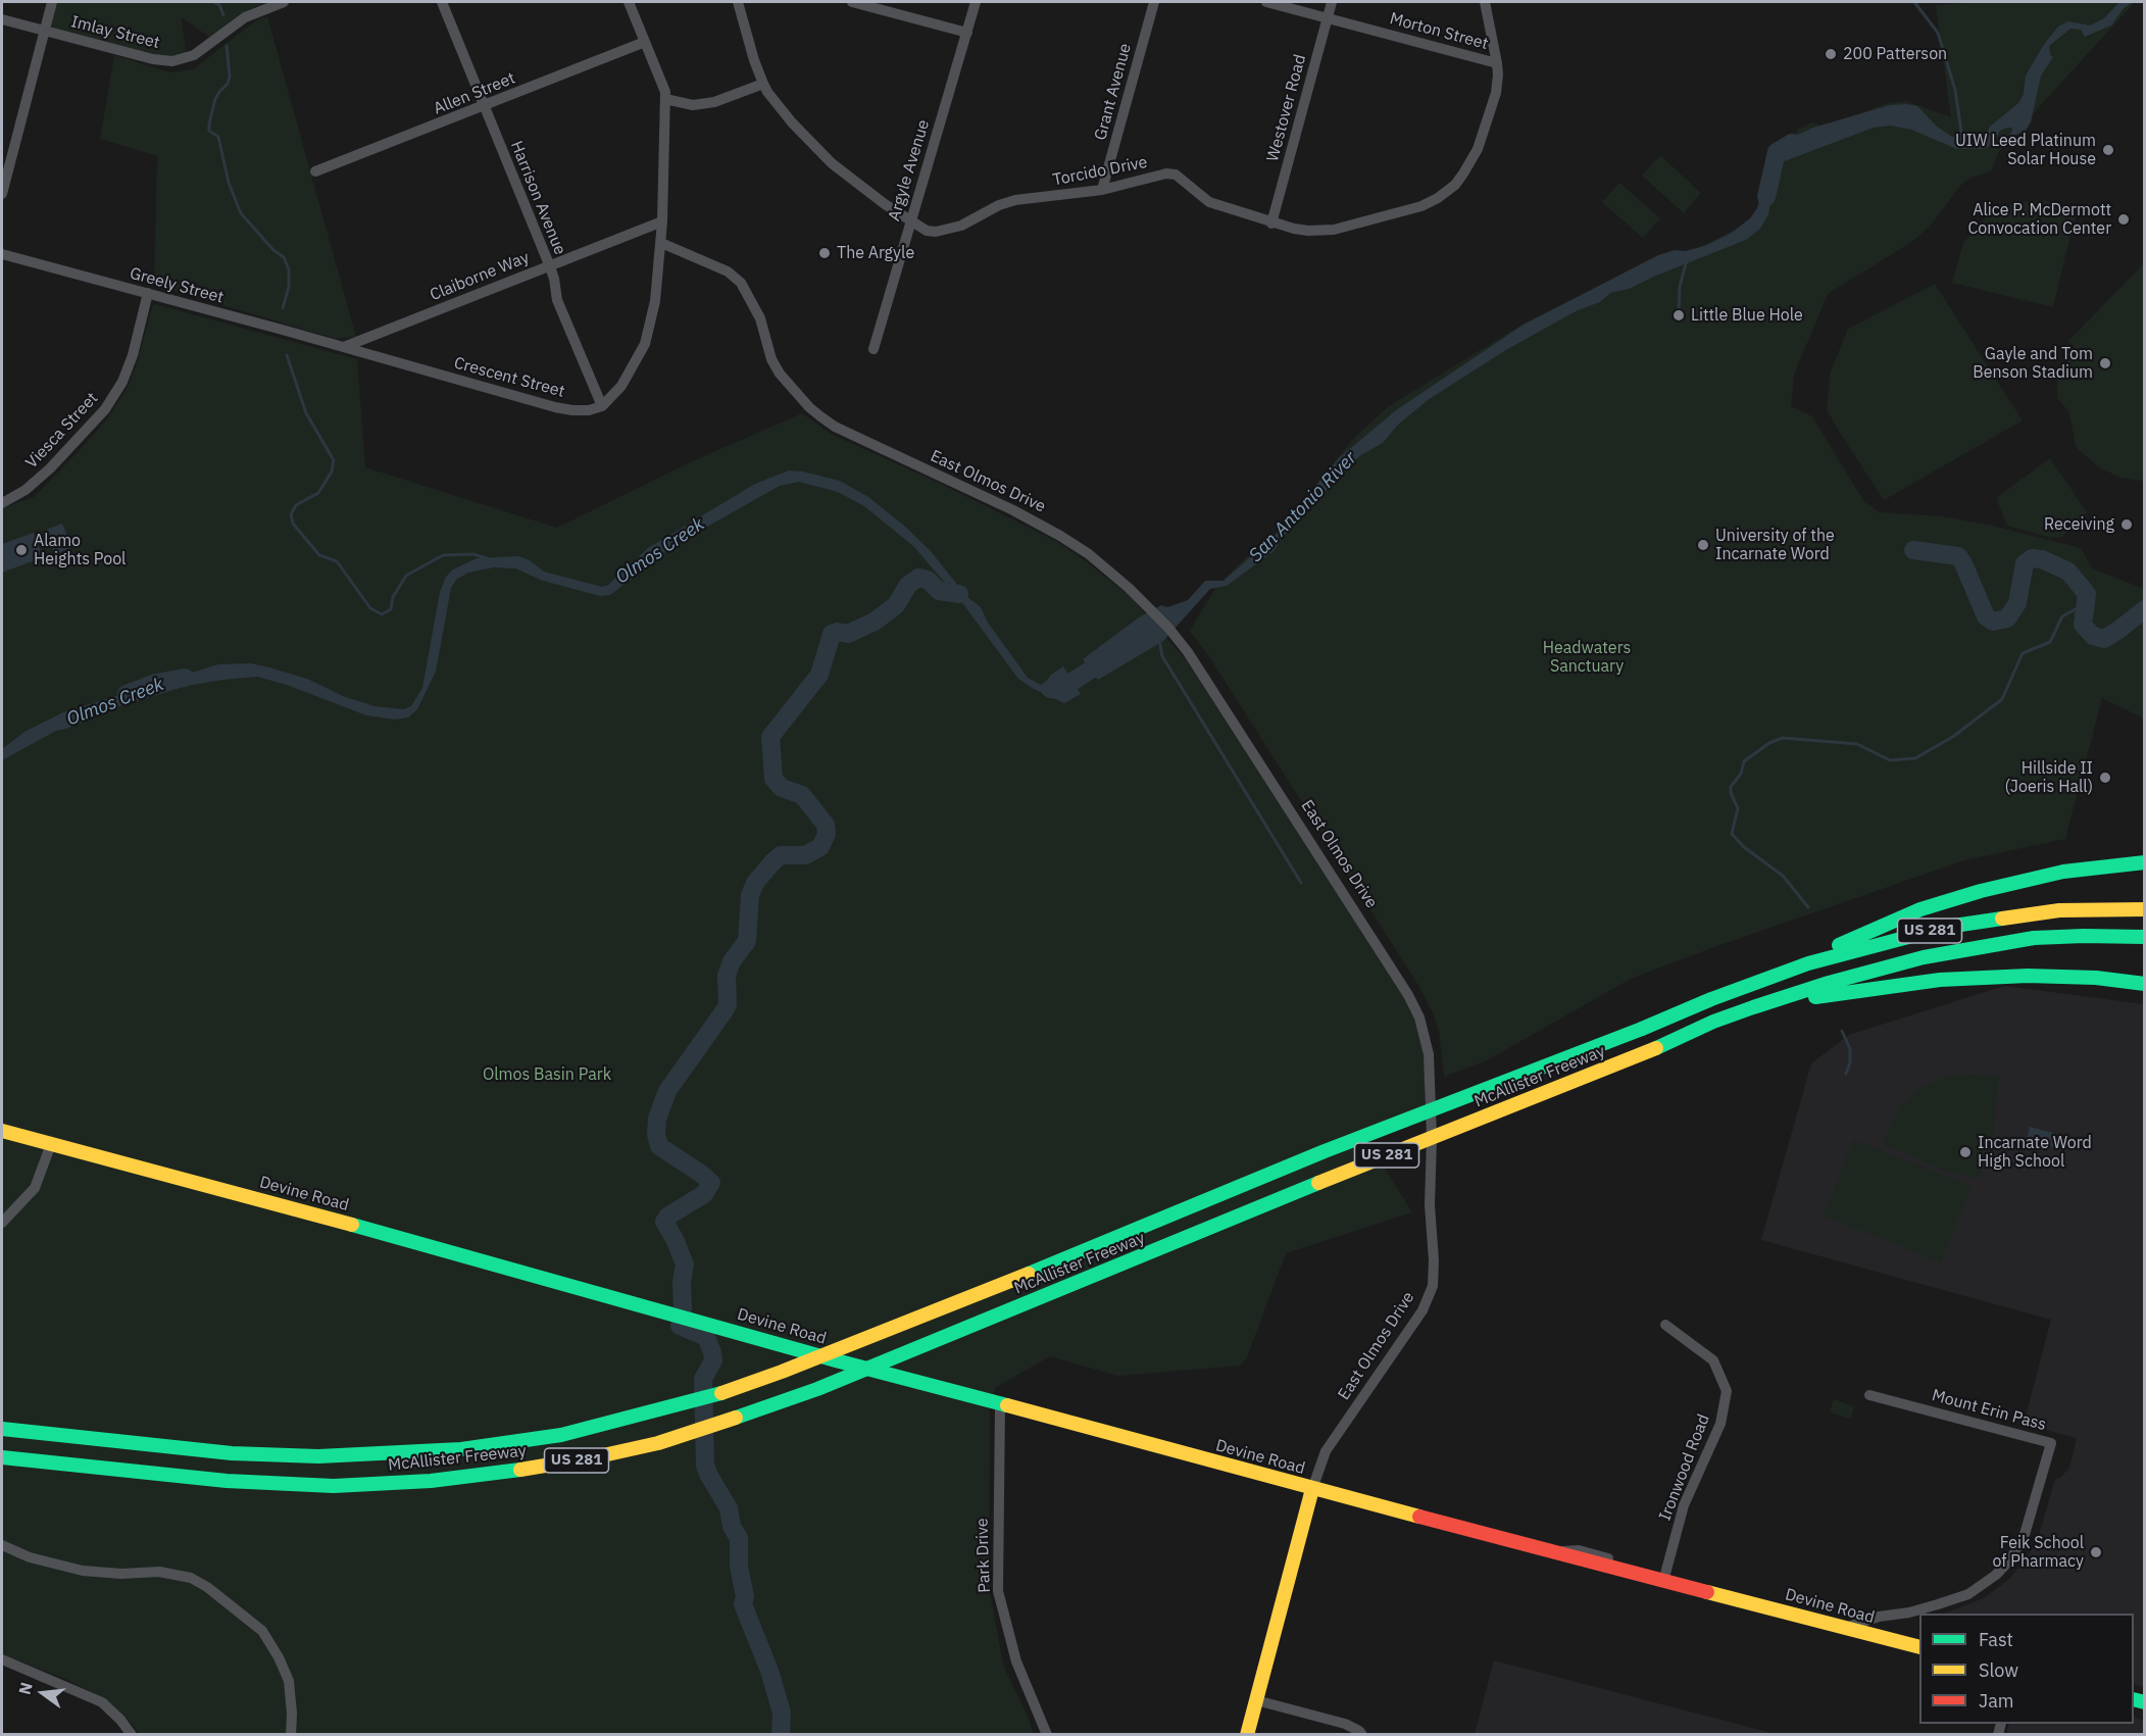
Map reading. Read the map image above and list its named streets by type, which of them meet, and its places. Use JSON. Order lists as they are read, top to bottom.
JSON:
{
  "streets": {
    "main road": [
      "East Olmos Drive",
      "US 281",
      "McAllister Freeway",
      "Devine Road"
    ],
    "street": [
      "Morton Street",
      "Imlay Street",
      "Grant Avenue",
      "Allen Street",
      "Westover Road",
      "Argyle Avenue",
      "Torcido Drive",
      "Harrison Avenue",
      "Claiborne Way",
      "Greely Street",
      "Crescent Street",
      "Viesca Street",
      "Mount Erin Pass",
      "Ironwood Road",
      "Park Drive"
    ]
  },
  "crossings": [
    ["Morton Street", "Westover Road"],
    ["Morton Street", "Torcido Drive"],
    ["Grant Avenue", "Torcido Drive"],
    ["Allen Street", "Harrison Avenue"],
    ["Westover Road", "Torcido Drive"],
    ["Argyle Avenue", "Torcido Drive"],
    ["Harrison Avenue", "Claiborne Way"],
    ["Harrison Avenue", "Crescent Street"],
    ["Claiborne Way", "Greely Street"],
    ["Claiborne Way", "Crescent Street"],
    ["Greely Street", "Crescent Street"],
    ["Greely Street", "Viesca Street"],
    ["East Olmos Drive", "Devine Road"],
    ["Devine Road", "Mount Erin Pass"],
    ["Devine Road", "Ironwood Road"],
    ["Devine Road", "Park Drive"]
  ],
  "water": ["San Antonio River", "Olmos Creek"],
  "parks": ["Headwaters Sanctuary", "Olmos Basin Park"],
  "places": [
    "200 Patterson",
    "UIW Leed Platinum Solar House",
    "Alice P. McDermott Convocation Center",
    "The Argyle",
    "Little Blue Hole",
    "Gayle and Tom Benson Stadium",
    "Receiving",
    "University of the Incarnate Word",
    "Alamo Heights Pool",
    "Hillside II (Joeris Hall)",
    "Incarnate Word High School",
    "Feik School of Pharmacy"
  ],
  "legend": ["Fast", "Slow", "Jam"],
  "north": "left"
}
